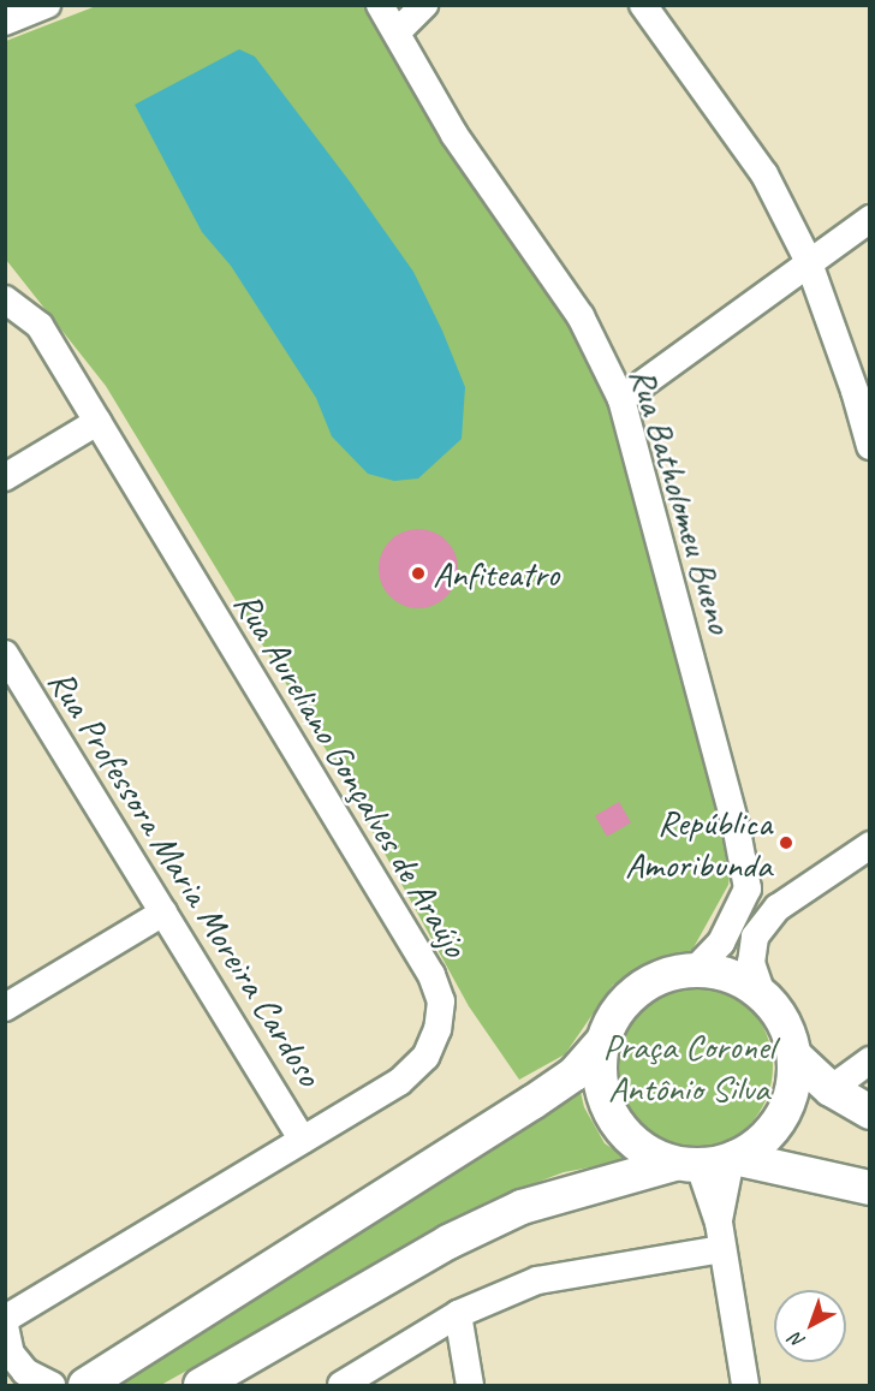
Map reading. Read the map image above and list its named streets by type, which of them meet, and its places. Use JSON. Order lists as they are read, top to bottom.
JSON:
{
  "streets": {
    "street": ["Rua Batholomeu Bueno", "Rua Aureliano Gonçalves de Araújo", "Rua Professora Maria Moreira Cardoso"]
  },
  "crossings": [
    ["Rua Aureliano Gonçalves de Araújo", "Rua Professora Maria Moreira Cardoso"]
  ],
  "parks": ["Praça Coronel Antônio Silva"],
  "places": ["Anfiteatro", "República Amoribunda"],
  "north": "bottom left"
}
